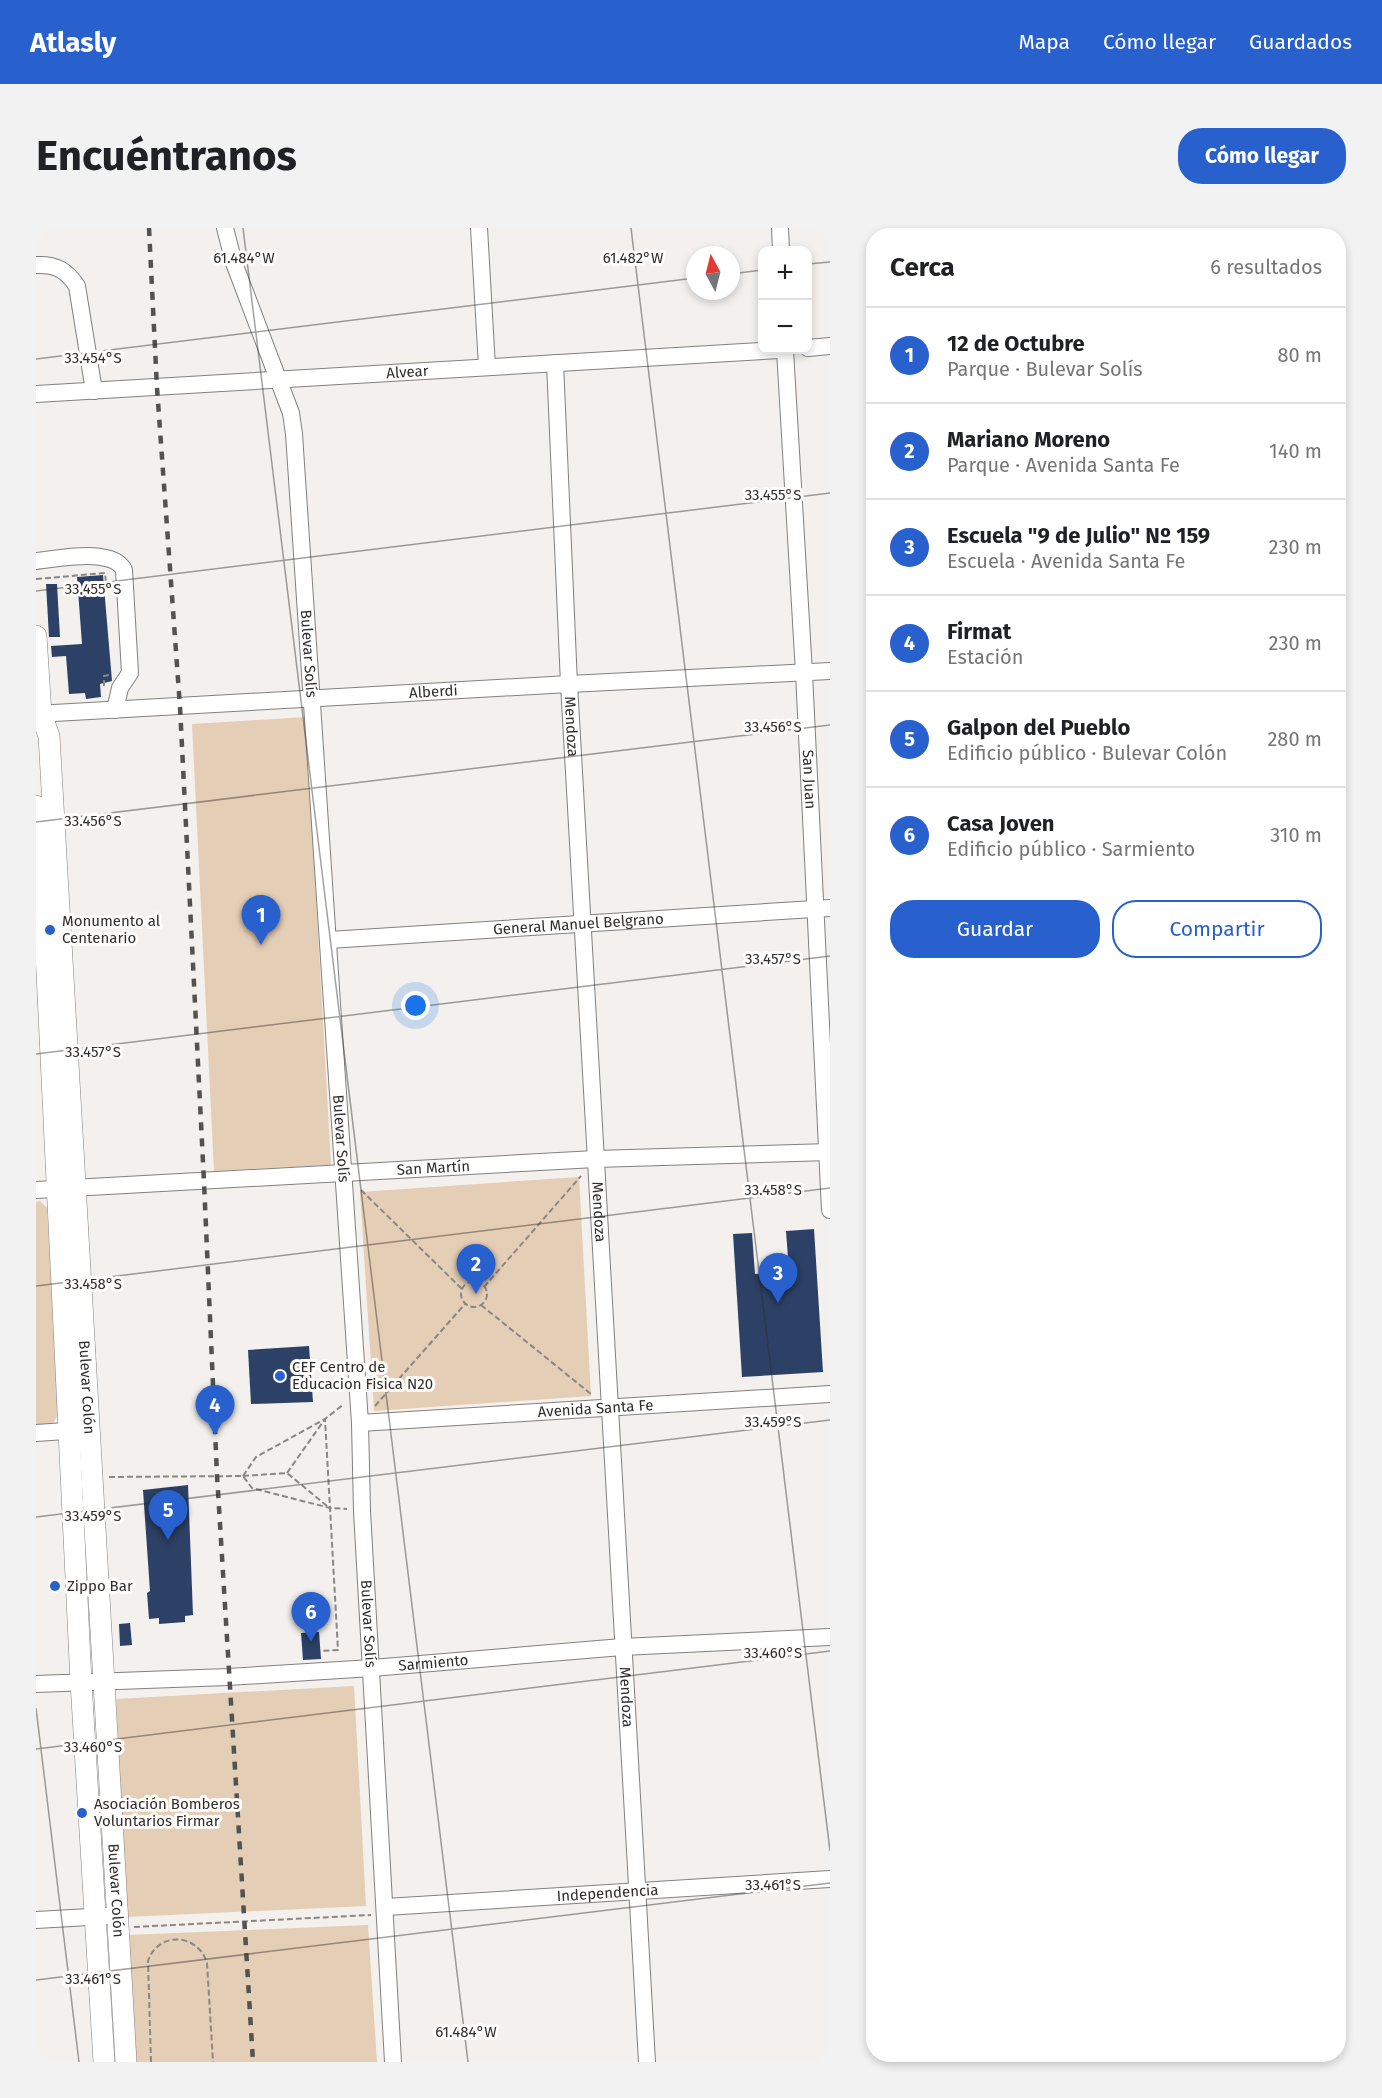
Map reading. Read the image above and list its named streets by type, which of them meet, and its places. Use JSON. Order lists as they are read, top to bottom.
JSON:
{
  "streets": {
    "main road": ["Bulevar Colón"],
    "street": [
      "Alvear",
      "Bulevar Solís",
      "Alberdi",
      "Mendoza",
      "San Juan",
      "General Manuel Belgrano",
      "San Martín",
      "Avenida Santa Fe",
      "Sarmiento",
      "Independencia"
    ]
  },
  "crossings": [
    ["Alvear", "Bulevar Solís"],
    ["Alvear", "Mendoza"],
    ["Bulevar Solís", "Alberdi"],
    ["Bulevar Solís", "General Manuel Belgrano"],
    ["Bulevar Solís", "San Martín"],
    ["Bulevar Solís", "Avenida Santa Fe"],
    ["Bulevar Solís", "Sarmiento"],
    ["Bulevar Solís", "Independencia"],
    ["Alberdi", "Mendoza"],
    ["Alberdi", "San Juan"],
    ["Alberdi", "Bulevar Colón"],
    ["Mendoza", "General Manuel Belgrano"],
    ["Mendoza", "San Martín"],
    ["Mendoza", "Avenida Santa Fe"],
    ["Mendoza", "Sarmiento"],
    ["Mendoza", "Independencia"],
    ["San Juan", "General Manuel Belgrano"],
    ["San Juan", "San Martín"],
    ["San Martín", "Bulevar Colón"],
    ["Bulevar Colón", "Sarmiento"]
  ],
  "places": [
    "Monumento al Centenario",
    "CEF Centro de Educacion Fisica N20",
    "Zippo Bar",
    "Asociación Bomberos Voluntarios Firmar"
  ],
  "north": "top",
  "page": {
    "header": "Atlasly",
    "nav": ["Mapa", "Cómo llegar", "Guardados"],
    "buttons": [
      "Cómo llegar",
      ["Guardar", "Compartir"]
    ],
    "title": "Encuéntranos",
    "heading": ["Cerca", "6 resultados"],
    "map_buttons": ["+", "−"],
    "list": [
      {
        "mark": "1",
        "name": "12 de Octubre",
        "note": "Parque · Bulevar Solís",
        "value": "80 m"
      },
      {
        "mark": "2",
        "name": "Mariano Moreno",
        "note": "Parque · Avenida Santa Fe",
        "value": "140 m"
      },
      {
        "mark": "3",
        "name": "Escuela \"9 de Julio\" Nº 159",
        "note": "Escuela · Avenida Santa Fe",
        "value": "230 m"
      },
      {
        "mark": "4",
        "name": "Firmat",
        "note": "Estación",
        "value": "230 m"
      },
      {
        "mark": "5",
        "name": "Galpon del Pueblo",
        "note": "Edificio público · Bulevar Colón",
        "value": "280 m"
      },
      {
        "mark": "6",
        "name": "Casa Joven",
        "note": "Edificio público · Sarmiento",
        "value": "310 m"
      }
    ],
    "pins": [
      "1",
      "2",
      "3",
      "4",
      "5",
      "6"
    ]
  },
  "coordinates": [
    "61.484°W",
    "61.482°W",
    "33.454°S",
    "33.455°S",
    "33.456°S",
    "33.457°S",
    "33.458°S",
    "33.459°S",
    "33.460°S",
    "33.461°S"
  ]
}
